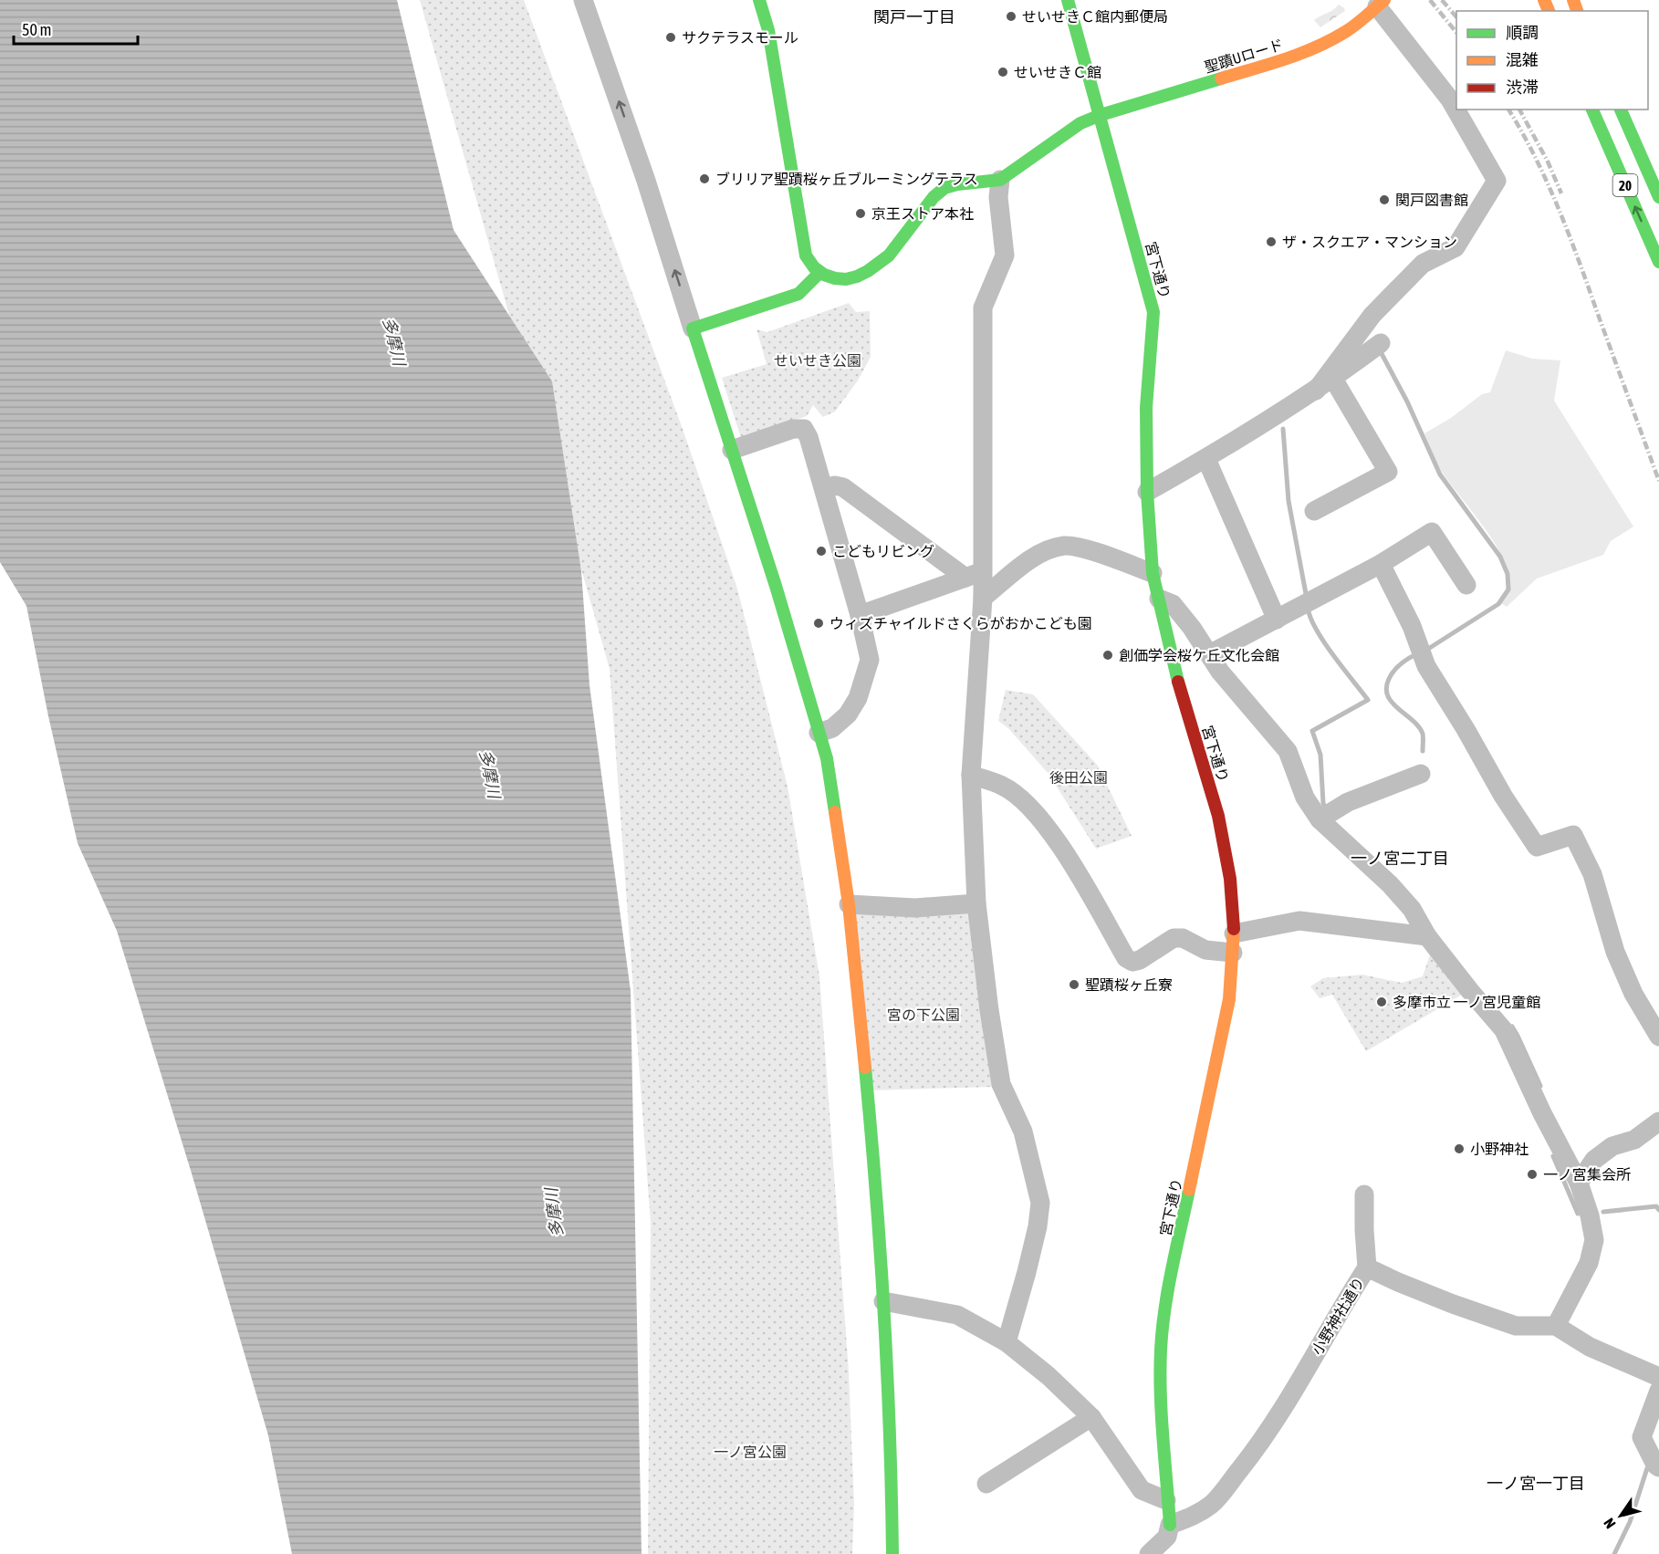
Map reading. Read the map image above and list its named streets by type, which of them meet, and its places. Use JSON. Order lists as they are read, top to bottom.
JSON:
{
  "streets": {
    "street": [
      "聖蹟Uロード",
      "20",
      "宮下通り",
      "小野神社通り"
    ]
  },
  "crossings": [
    ["聖蹟Uロード", "宮下通り"],
    ["宮下通り", "小野神社通り"]
  ],
  "districts": ["関戸一丁目", "一ノ宮二丁目", "一ノ宮一丁目"],
  "water": ["多摩川"],
  "parks": [
    "せいせき公園",
    "後田公園",
    "宮の下公園",
    "一ノ宮公園"
  ],
  "places": [
    "せいせきＣ館内郵便局",
    "サクテラスモール",
    "せいせきＣ館",
    "ブリリア聖蹟桜ヶ丘ブルーミングテラス",
    "関戸図書館",
    "京王ストア本社",
    "ザ・スクエア・マンション",
    "こどもリビング",
    "ウィズチャイルドさくらがおかこども園",
    "創価学会桜ケ丘文化会館",
    "聖蹟桜ヶ丘寮",
    "多摩市立 一ノ宮児童館",
    "小野神社",
    "一ノ宮集会所"
  ],
  "legend": ["順調", "混雑", "渋滞"],
  "scale_bar": "50 m",
  "north": "bottom left"
}
